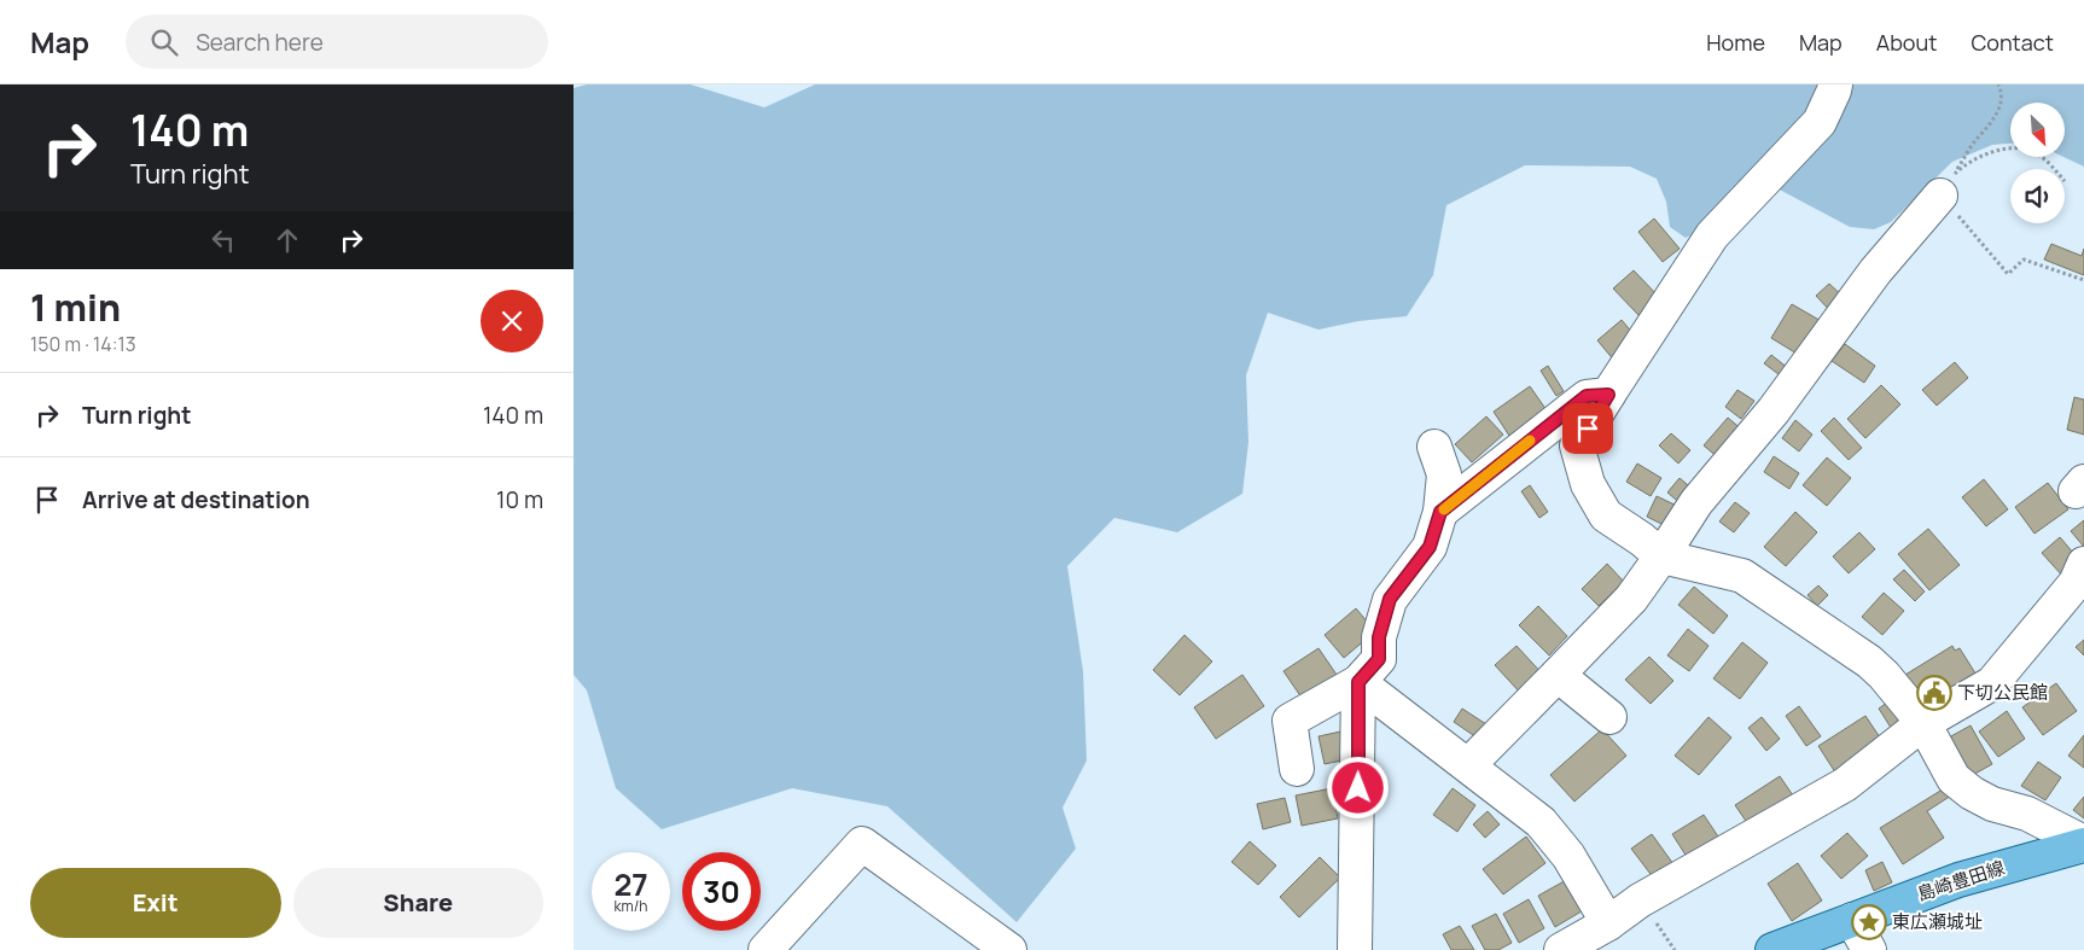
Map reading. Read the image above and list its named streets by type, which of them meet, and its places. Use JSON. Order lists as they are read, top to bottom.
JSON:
{
  "streets": {
    "main road": ["島崎豊田線"]
  },
  "places": {
    "public building": ["下切公民館"],
    "place": ["東広瀬城址"]
  },
  "north": "bottom right",
  "page": {
    "header": "Map",
    "search": "Search here",
    "nav": [
      "Home",
      "Map",
      "About",
      "Contact"
    ],
    "turn": ["140 m", "Turn right"],
    "heading": ["1 min", "150 m · 14:13"],
    "list": [
      {
        "name": "Turn right",
        "value": "140 m"
      },
      {
        "name": "Arrive at destination",
        "value": "10 m"
      }
    ],
    "speed": "27 km/h",
    "limit": "30",
    "buttons": ["Exit", "Share"]
  }
}
